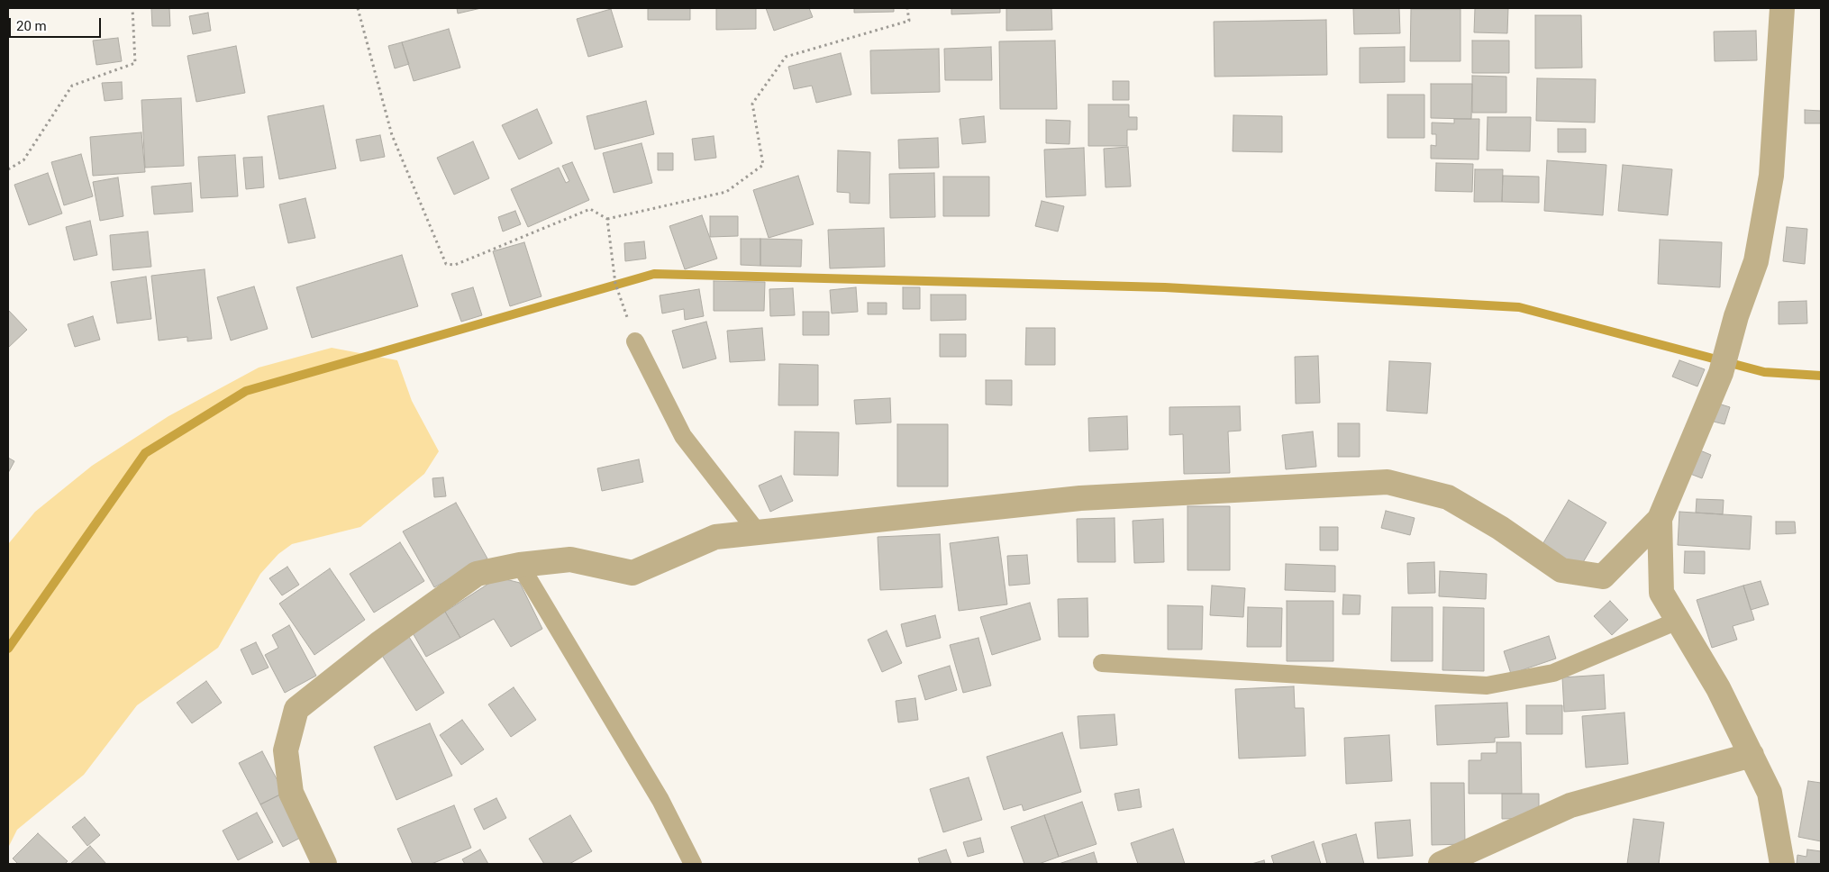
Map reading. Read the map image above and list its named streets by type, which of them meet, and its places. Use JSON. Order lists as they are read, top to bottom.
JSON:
{
  "scale_bar": "20 m"
}
